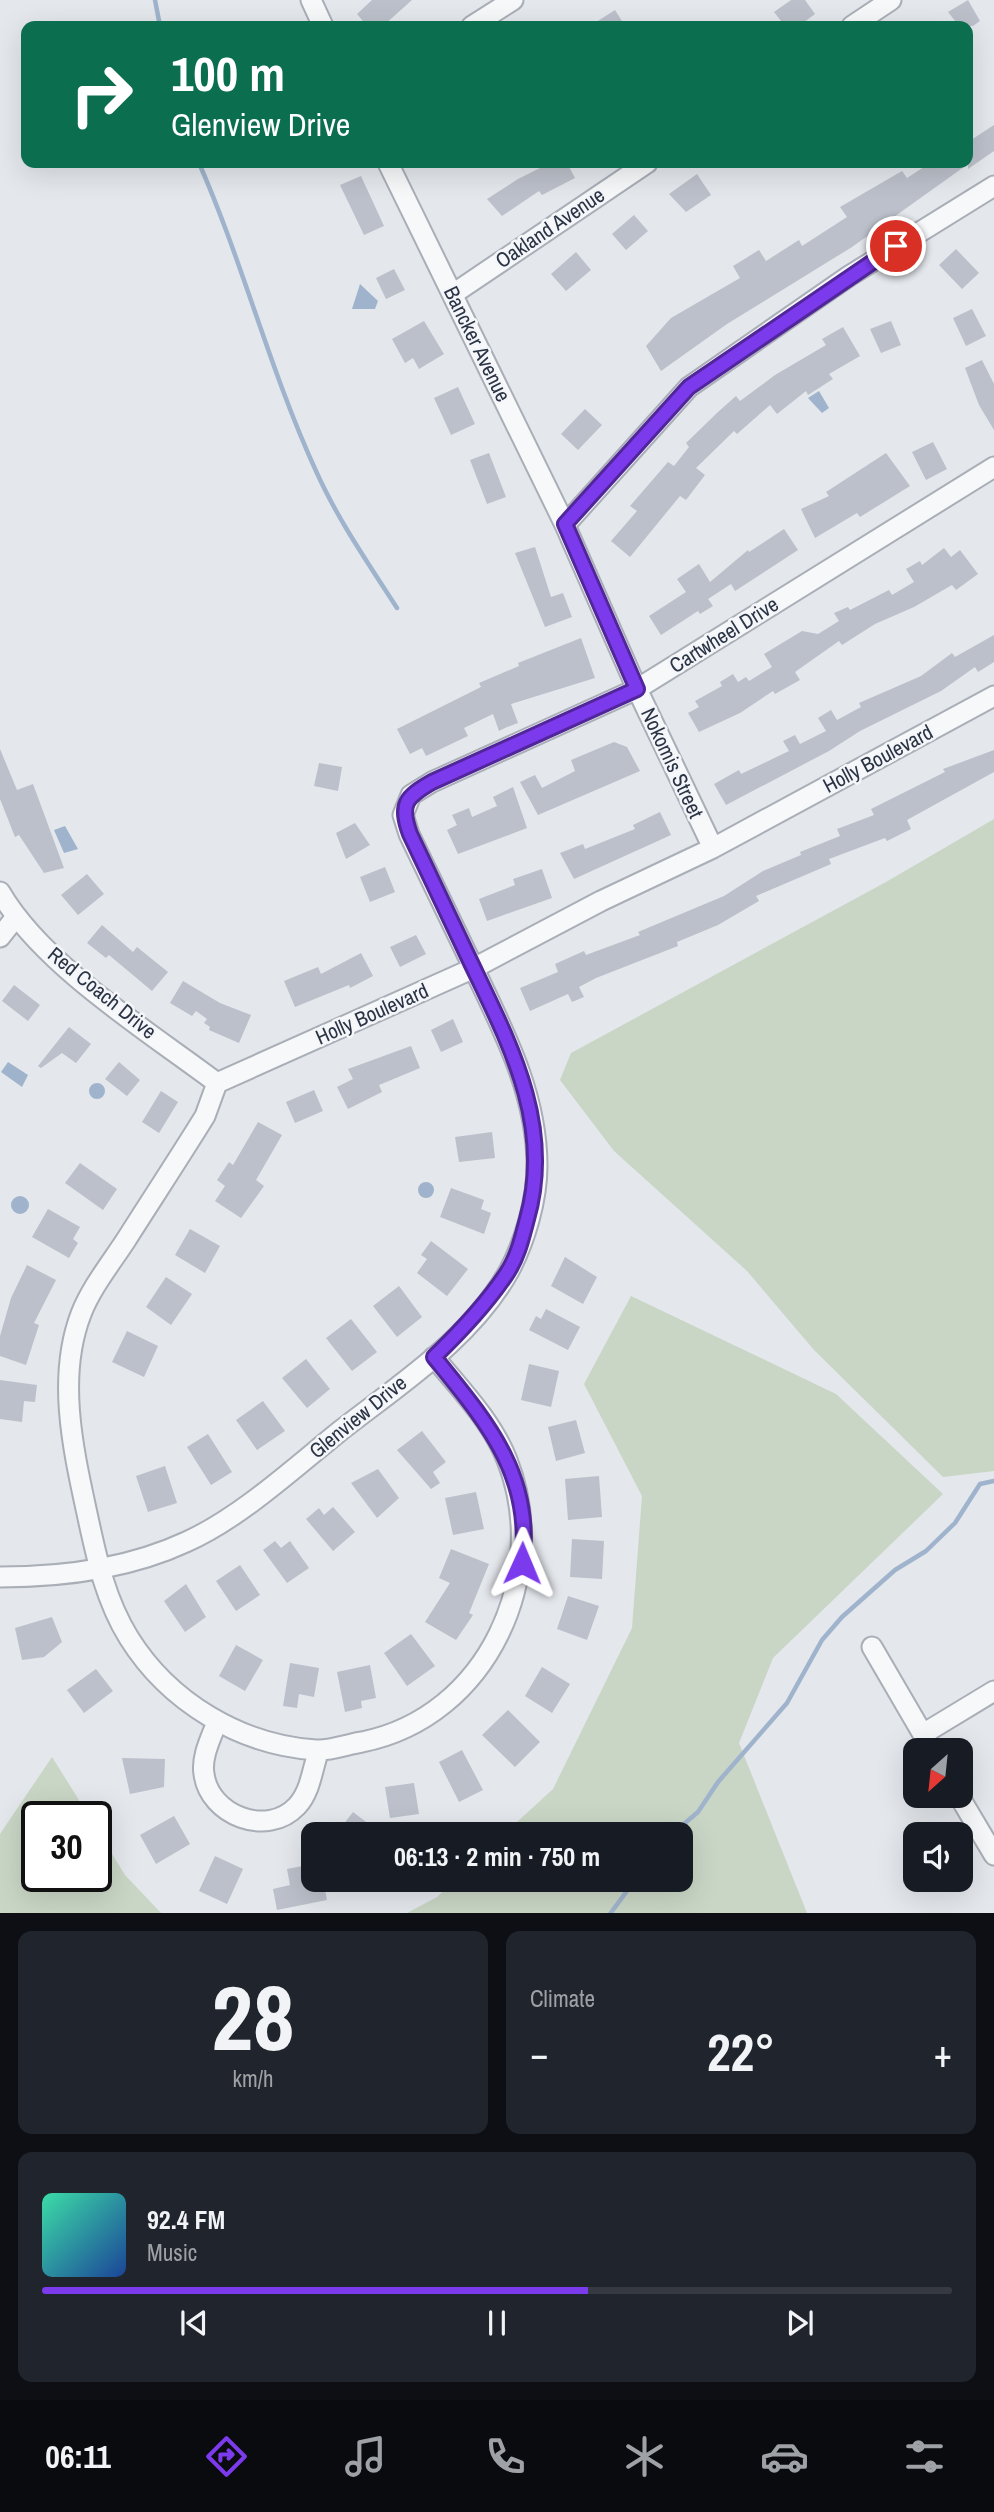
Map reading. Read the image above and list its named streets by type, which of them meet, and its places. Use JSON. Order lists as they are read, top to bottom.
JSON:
{
  "streets": {
    "street": [
      "Oakland Avenue",
      "Bancker Avenue",
      "Cartwheel Drive",
      "Holly Boulevard",
      "Nokomis Street",
      "Red Coach Drive",
      "Glenview Drive"
    ]
  },
  "crossings": [
    ["Oakland Avenue", "Bancker Avenue"],
    ["Bancker Avenue", "Nokomis Street"],
    ["Cartwheel Drive", "Nokomis Street"],
    ["Cartwheel Drive", "Glenview Drive"],
    ["Holly Boulevard", "Nokomis Street"],
    ["Holly Boulevard", "Red Coach Drive"],
    ["Holly Boulevard", "Glenview Drive"]
  ],
  "north": "bottom left",
  "page": {
    "turn": ["100 m", "Glenview Drive"],
    "limit": "30",
    "trip": "06:13 · 2 min · 750 m",
    "tile": [
      ["28", "km/h"],
      "Climate"
    ],
    "heat": ["−", "22°", "+"],
    "song": ["92.4 FM", "Music"],
    "tabs": "06:11"
  }
}
